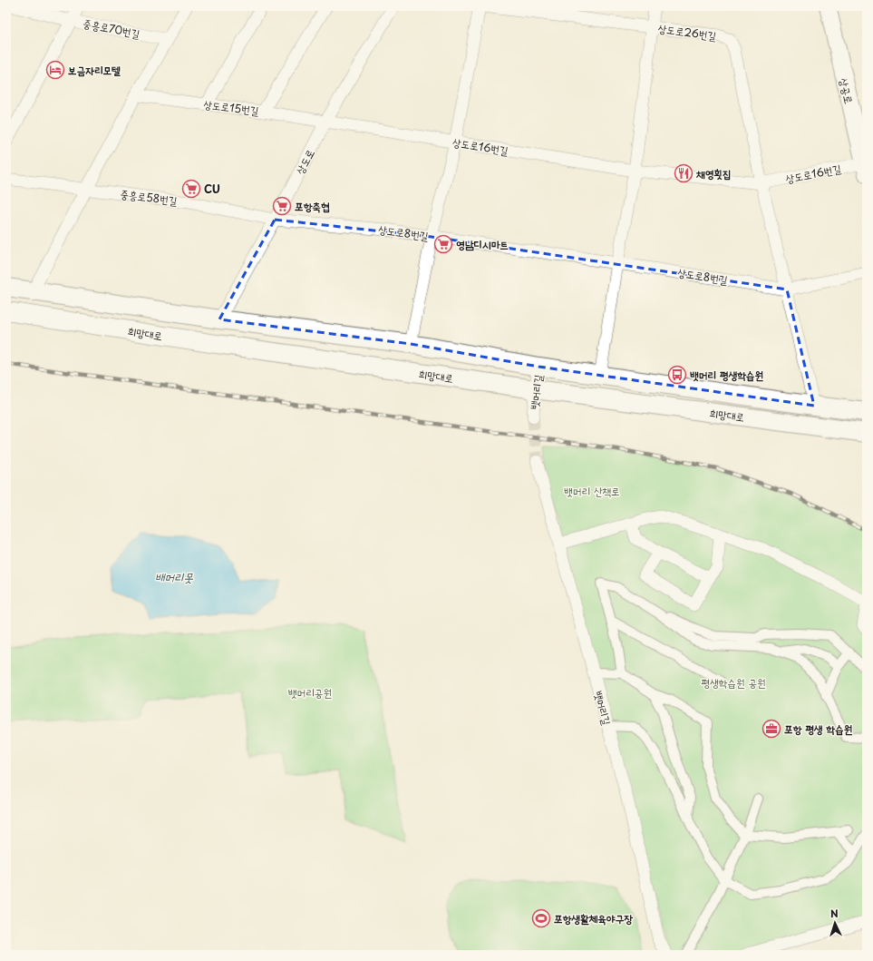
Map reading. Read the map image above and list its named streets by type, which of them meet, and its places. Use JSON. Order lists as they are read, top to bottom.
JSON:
{
  "streets": {
    "main road": ["상공로", "희망대로"],
    "street": [
      "중흥로70번길",
      "상도로26번길",
      "상도로15번길",
      "상도로16번길",
      "상도로",
      "중흥로58번길",
      "상도로8번길",
      "뱃머리길"
    ]
  },
  "crossings": [
    ["상도로26번길", "상도로16번길"],
    ["상공로", "상도로16번길"],
    ["상도로15번길", "상도로16번길"],
    ["상도로15번길", "상도로"],
    ["상도로16번길", "상도로"],
    ["상도로", "중흥로58번길"],
    ["상도로", "상도로8번길"],
    ["상도로", "희망대로"],
    ["중흥로58번길", "상도로8번길"],
    ["희망대로", "뱃머리길"]
  ],
  "water": ["배머리못"],
  "parks": ["뱃머리 산책로", "평생학습원 공원", "뱃머리공원"],
  "places": {
    "hotel": ["보금자리모텔"],
    "restaurant": ["채영횟집"],
    "supermarket": ["CU", "포항축협", "영남디시마트"],
    "bus stop": ["뱃머리 평생학습원"],
    "office": ["포항 평생 학습원"],
    "sports": ["포항생활체육야구장"]
  },
  "north": "top"
}
